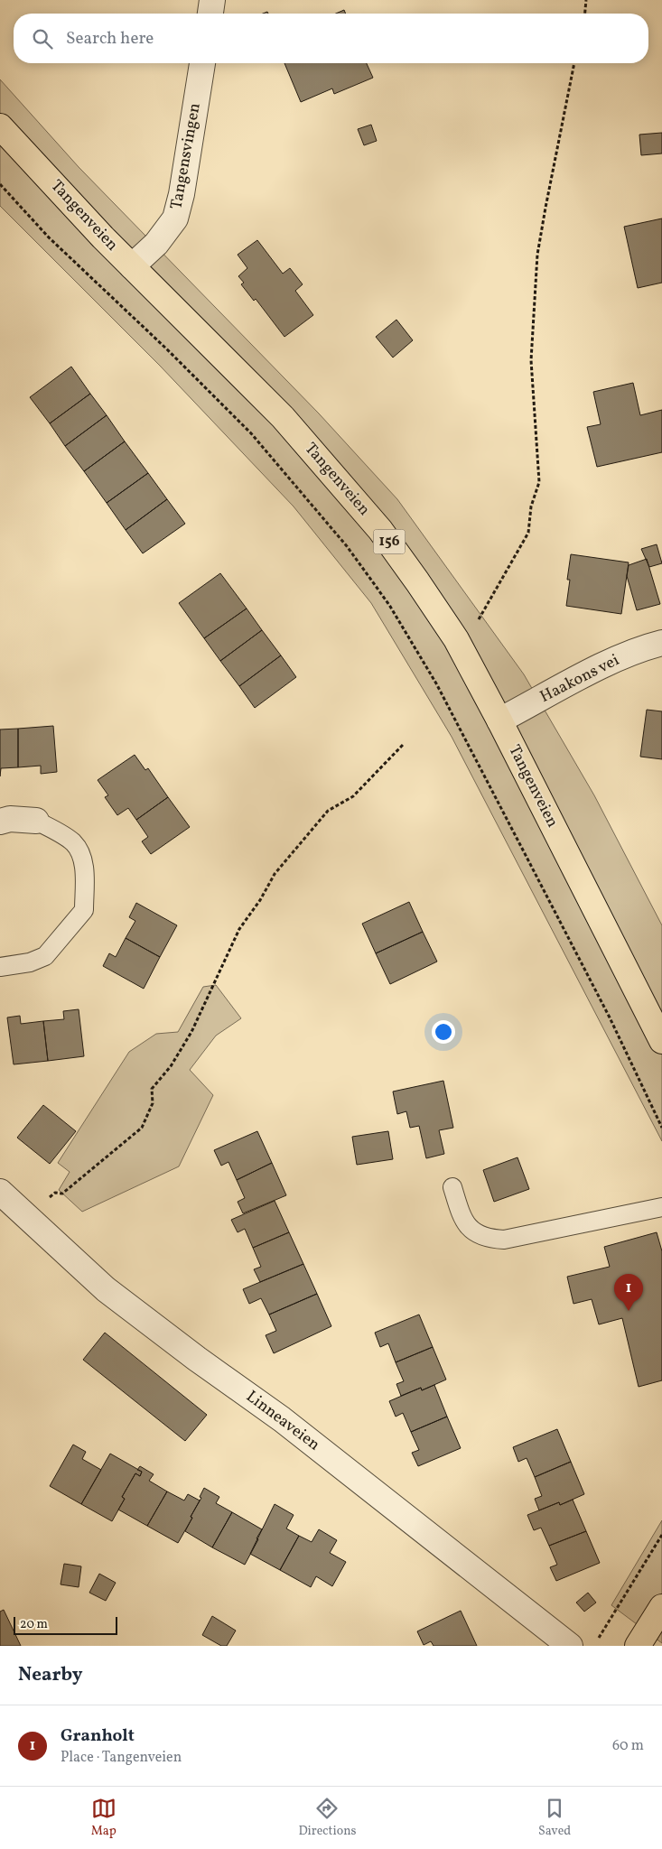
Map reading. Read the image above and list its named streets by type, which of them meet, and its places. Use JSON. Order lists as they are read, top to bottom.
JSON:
{
  "streets": {
    "main road": ["Tangenveien", "156"],
    "street": ["Tangensvingen", "Haakons vei", "Linneaveien"]
  },
  "crossings": [
    ["Tangensvingen", "Tangenveien"],
    ["Tangenveien", "Haakons vei"]
  ],
  "scale_bar": "20 m",
  "page": {
    "search": "Search here",
    "pins": "1",
    "scale": "20 m",
    "heading": "Nearby",
    "list": [
      {
        "mark": "1",
        "name": "Granholt",
        "note": "Place · Tangenveien",
        "value": "60 m"
      }
    ],
    "nav": ["Map", "Directions", "Saved"]
  }
}
